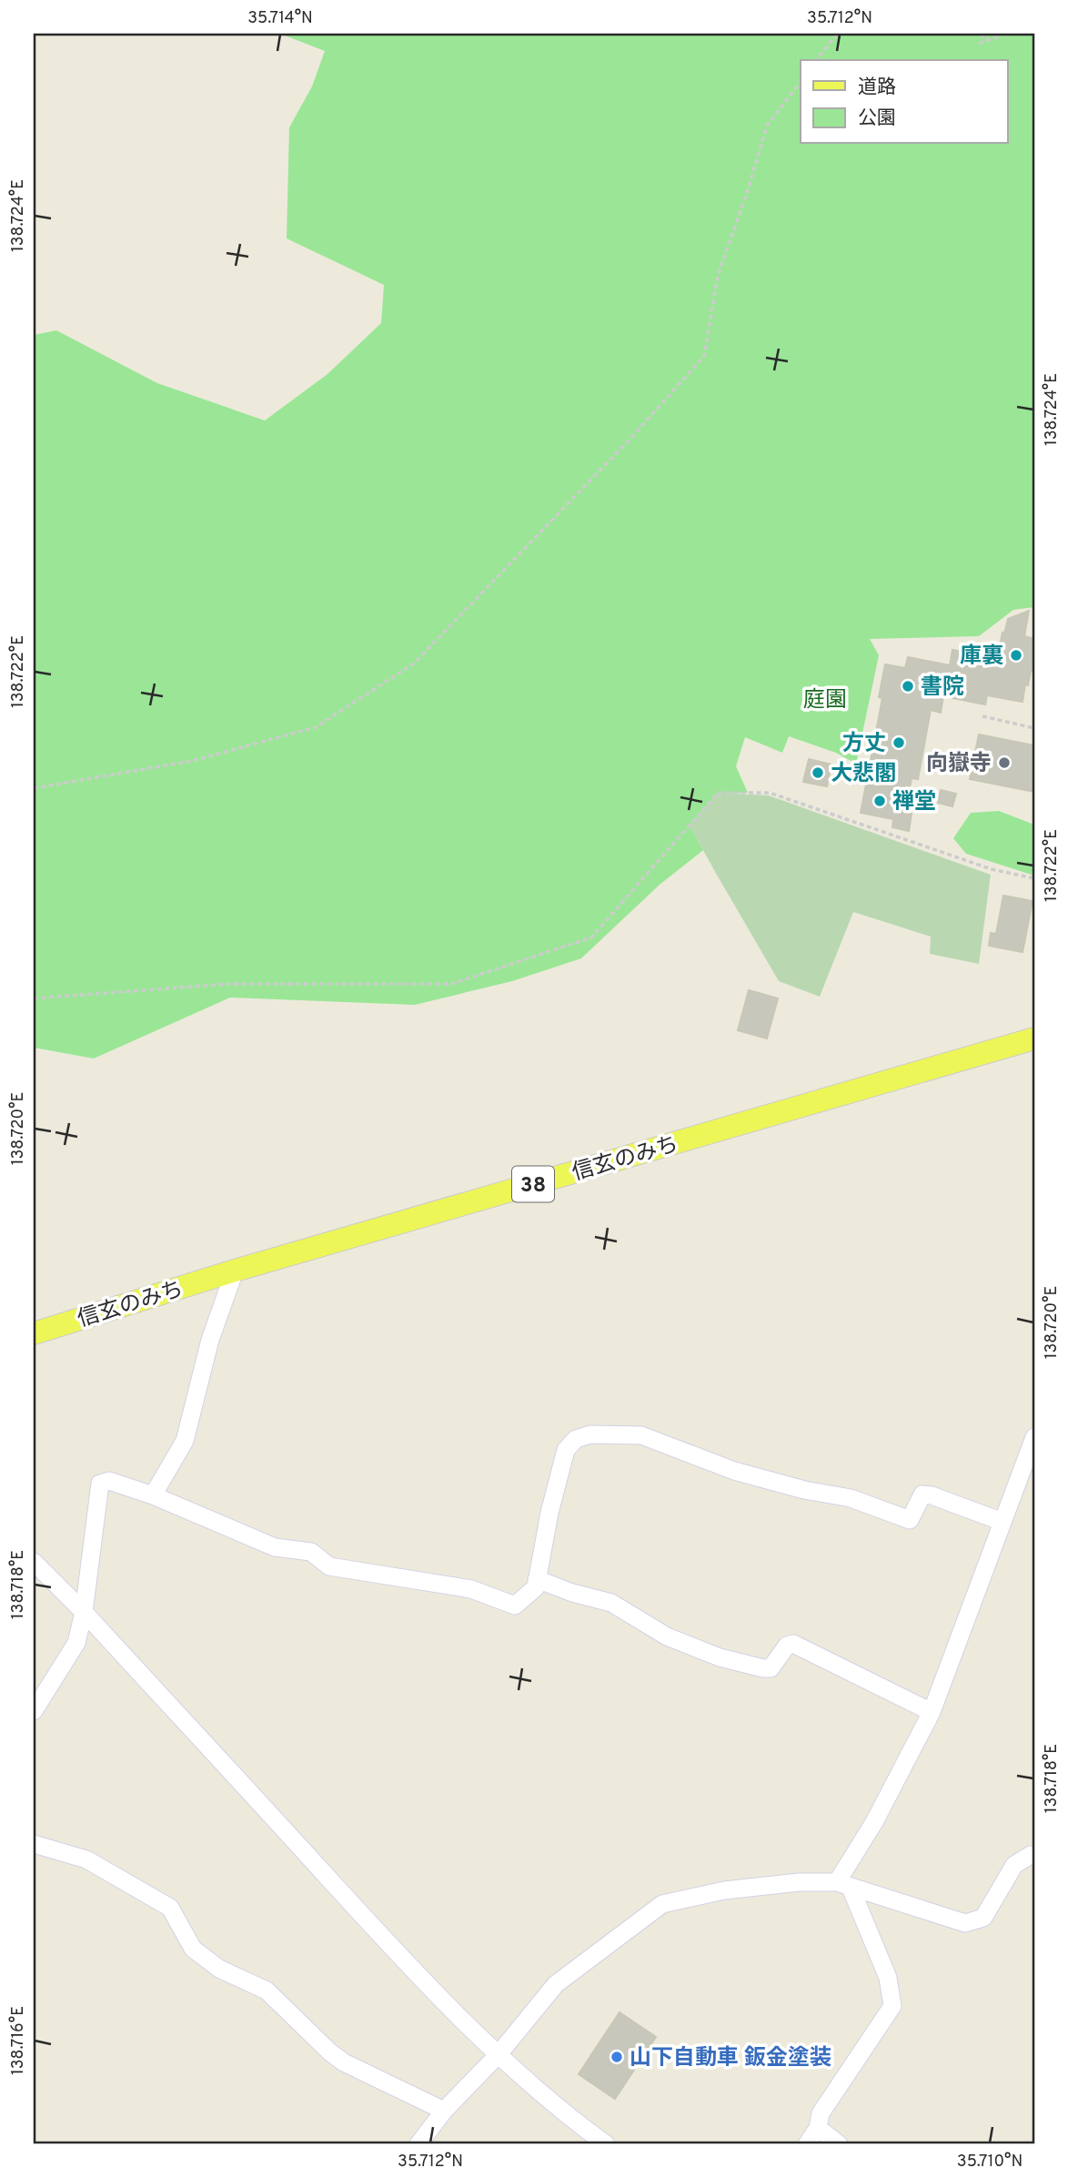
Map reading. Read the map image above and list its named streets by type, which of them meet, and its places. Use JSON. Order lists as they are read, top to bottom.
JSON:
{
  "streets": {
    "main road": ["信玄のみち", "38"]
  },
  "parks": ["庭園"],
  "places": [
    "庫裏",
    "書院",
    "方丈",
    "向嶽寺",
    "大悲閣",
    "禅堂",
    "山下自動車 鈑金塗装"
  ],
  "legend": ["道路", "公園"],
  "coordinates": [
    "35.714°N",
    "35.712°N",
    "138.724°E",
    "138.722°E",
    "138.720°E",
    "138.718°E",
    "138.716°E",
    "35.710°N"
  ]
}
